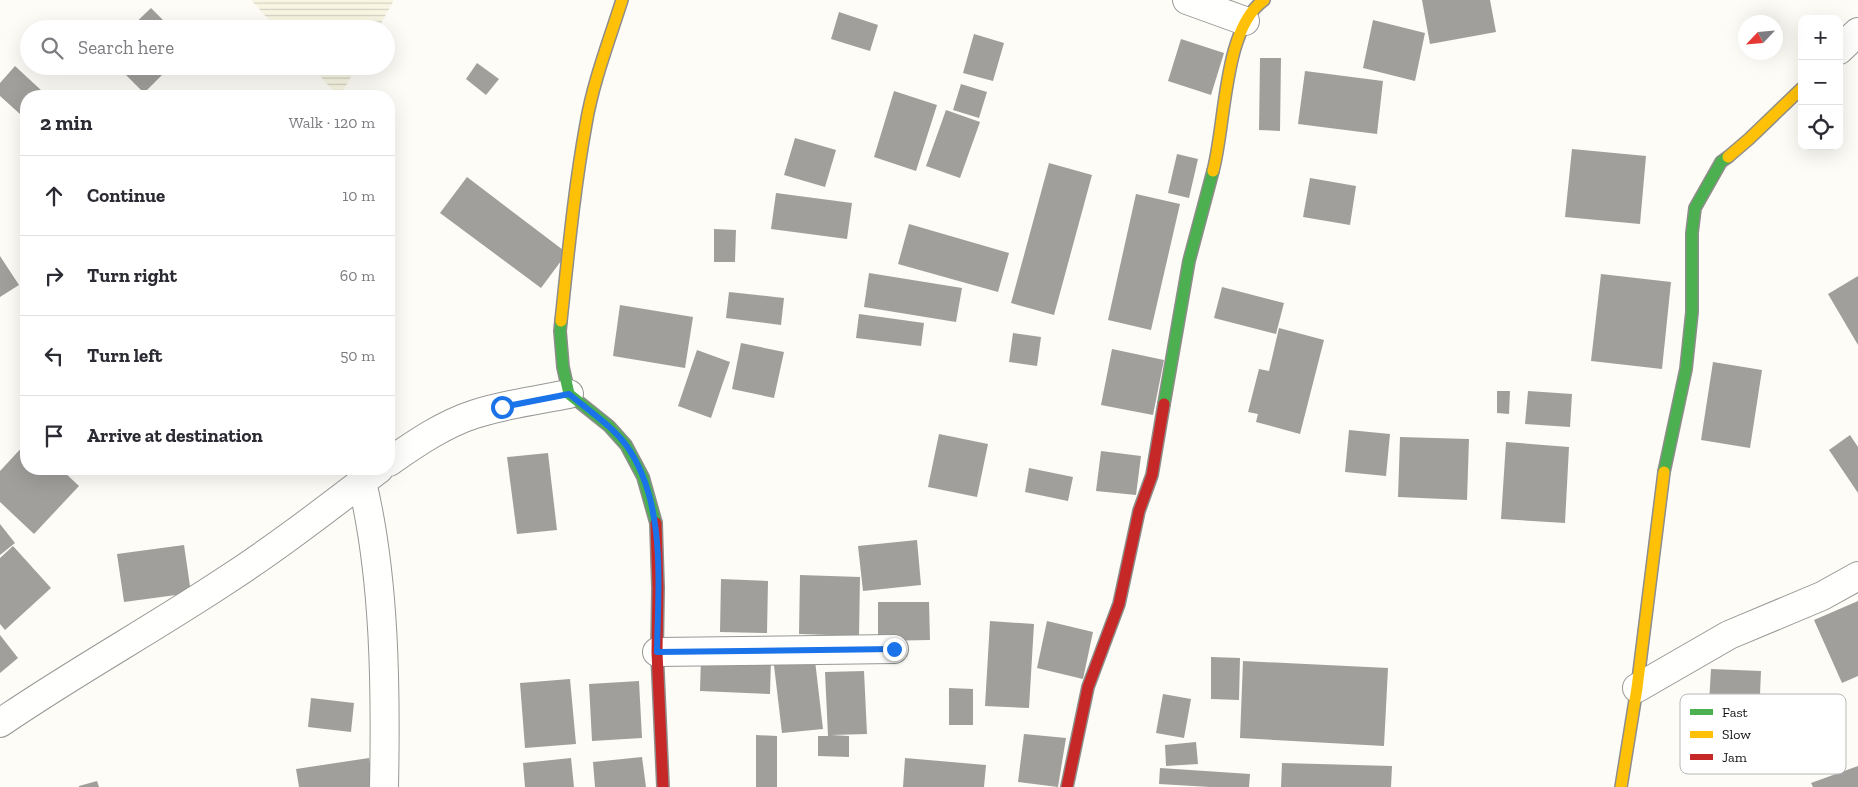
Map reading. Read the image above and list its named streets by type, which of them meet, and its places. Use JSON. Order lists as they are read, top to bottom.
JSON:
{
  "legend": ["Fast", "Slow", "Jam"],
  "north": "bottom left",
  "page": {
    "map_buttons": ["+", "−"],
    "search": "Search here",
    "heading": ["2 min", "Walk · 120 m"],
    "list": [
      ["Continue", "10 m"],
      ["Turn right", "60 m"],
      ["Turn left", "50 m"],
      "Arrive at destination"
    ]
  }
}
